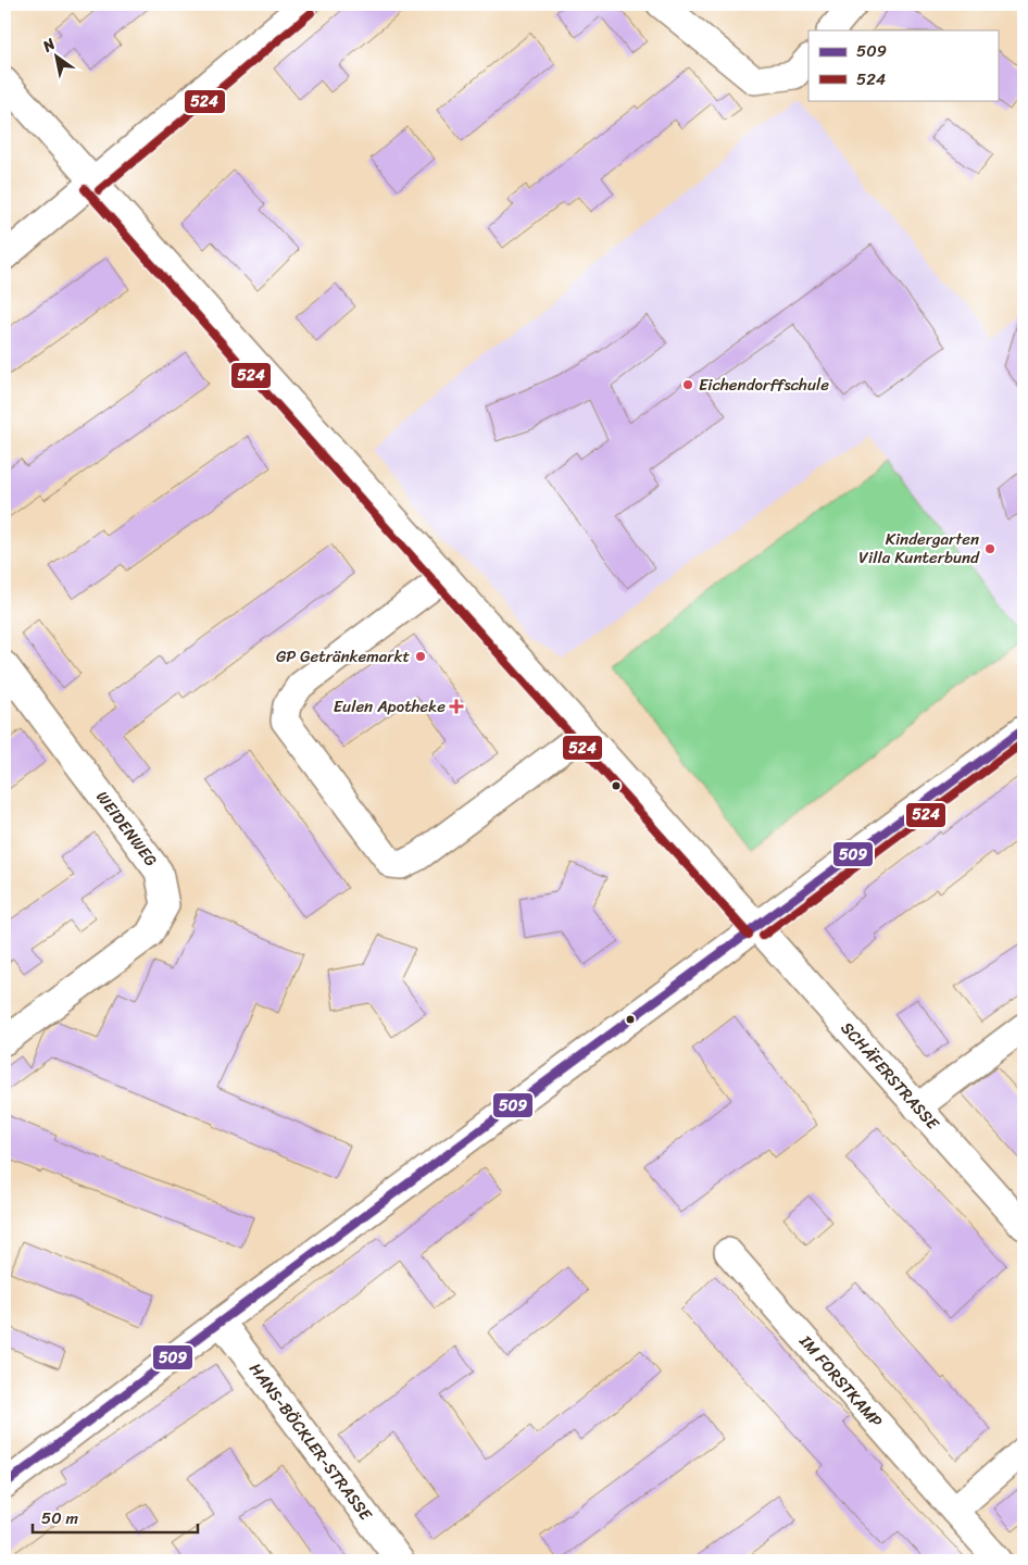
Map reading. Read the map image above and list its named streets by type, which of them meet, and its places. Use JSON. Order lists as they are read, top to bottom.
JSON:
{
  "streets": {
    "street": [
      "WEIDENWEG",
      "SCHÄFERSTRASSE",
      "IM FORSTKAMP",
      "HANS-BÖCKLER-STRASSE"
    ]
  },
  "places": {
    "other": ["Eichendorffschule", "Kindergarten Villa Kunterbund", "GP Getränkemarkt"],
    "health": ["Eulen Apotheke"]
  },
  "lines": ["transit line 524", "transit line 509"],
  "legend": ["509", "524"],
  "scale_bar": "50 m",
  "north": "top left"
}
